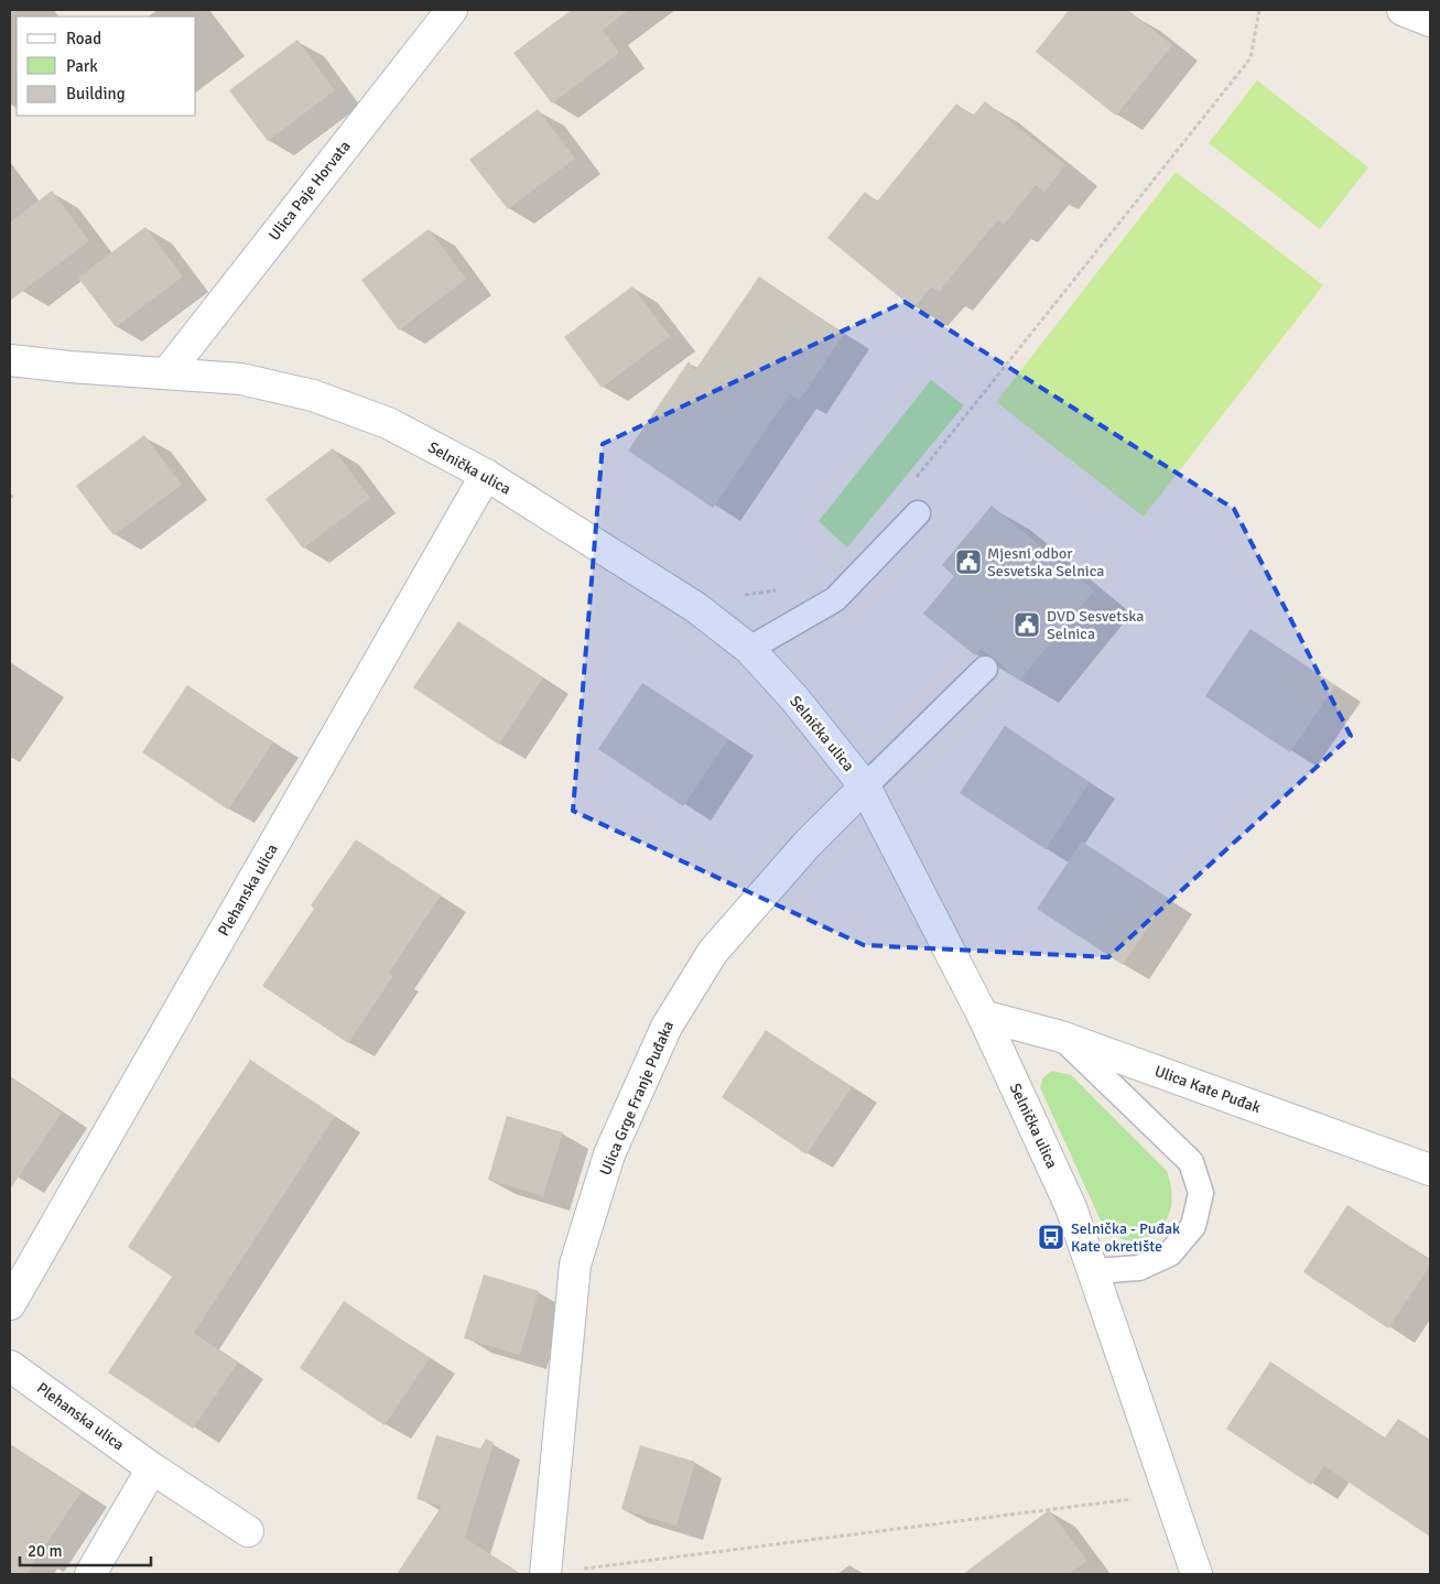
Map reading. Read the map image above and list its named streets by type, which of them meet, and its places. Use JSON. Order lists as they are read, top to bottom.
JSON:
{
  "streets": {
    "street": [
      "Ulica Paje Horvata",
      "Selnička ulica",
      "Plehanska ulica",
      "Ulica Kate Puđak",
      "Ulica Grge Franje Puđaka"
    ]
  },
  "crossings": [
    ["Ulica Paje Horvata", "Selnička ulica"],
    ["Selnička ulica", "Plehanska ulica"],
    ["Selnička ulica", "Ulica Kate Puđak"],
    ["Selnička ulica", "Ulica Grge Franje Puđaka"]
  ],
  "places": {
    "public building": ["Mjesni odbor Sesvetska Selnica", "DVD Sesvetska Selnica"],
    "bus stop": ["Selnička - Puđak Kate okretište"]
  },
  "legend": ["Road", "Park", "Building"],
  "scale_bar": "20 m"
}
